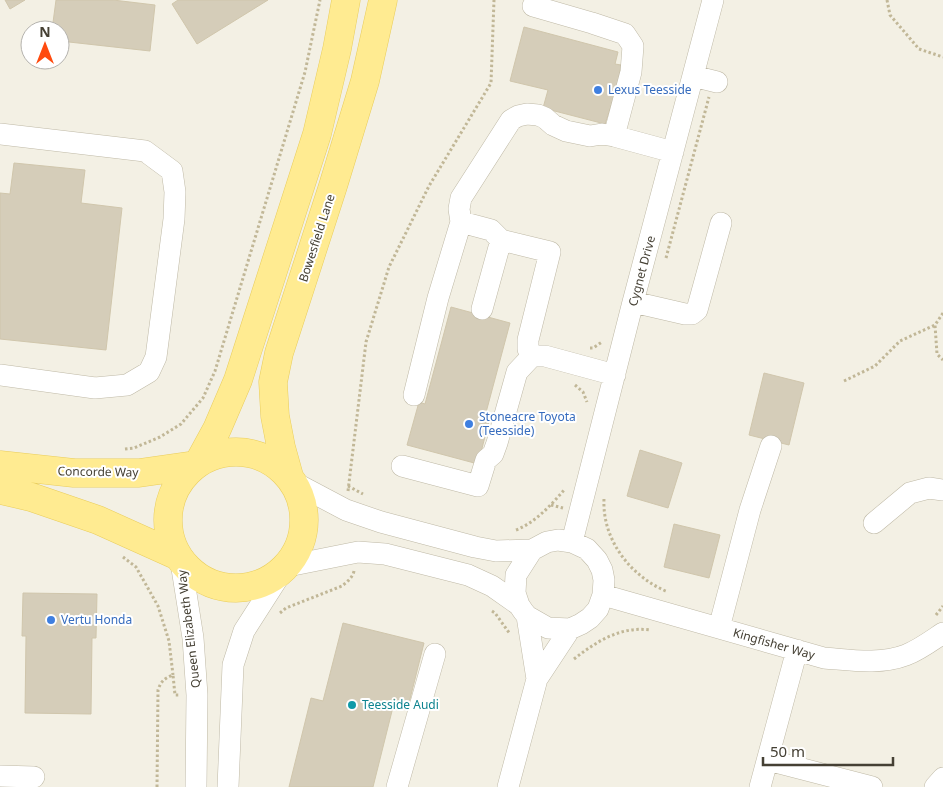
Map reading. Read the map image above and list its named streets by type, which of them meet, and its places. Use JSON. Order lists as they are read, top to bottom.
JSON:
{
  "streets": {
    "main road": ["Bowesfield Lane", "Concorde Way"],
    "street": ["Cygnet Drive", "Queen Elizabeth Way", "Kingfisher Way"]
  },
  "crossings": [
    ["Bowesfield Lane", "Concorde Way"],
    ["Bowesfield Lane", "Queen Elizabeth Way"],
    ["Cygnet Drive", "Kingfisher Way"],
    ["Concorde Way", "Queen Elizabeth Way"]
  ],
  "places": [
    "Lexus Teesside",
    "Stoneacre Toyota (Teesside)",
    "Vertu Honda",
    "Teesside Audi"
  ],
  "scale_bar": "50 m",
  "north": "top"
}
